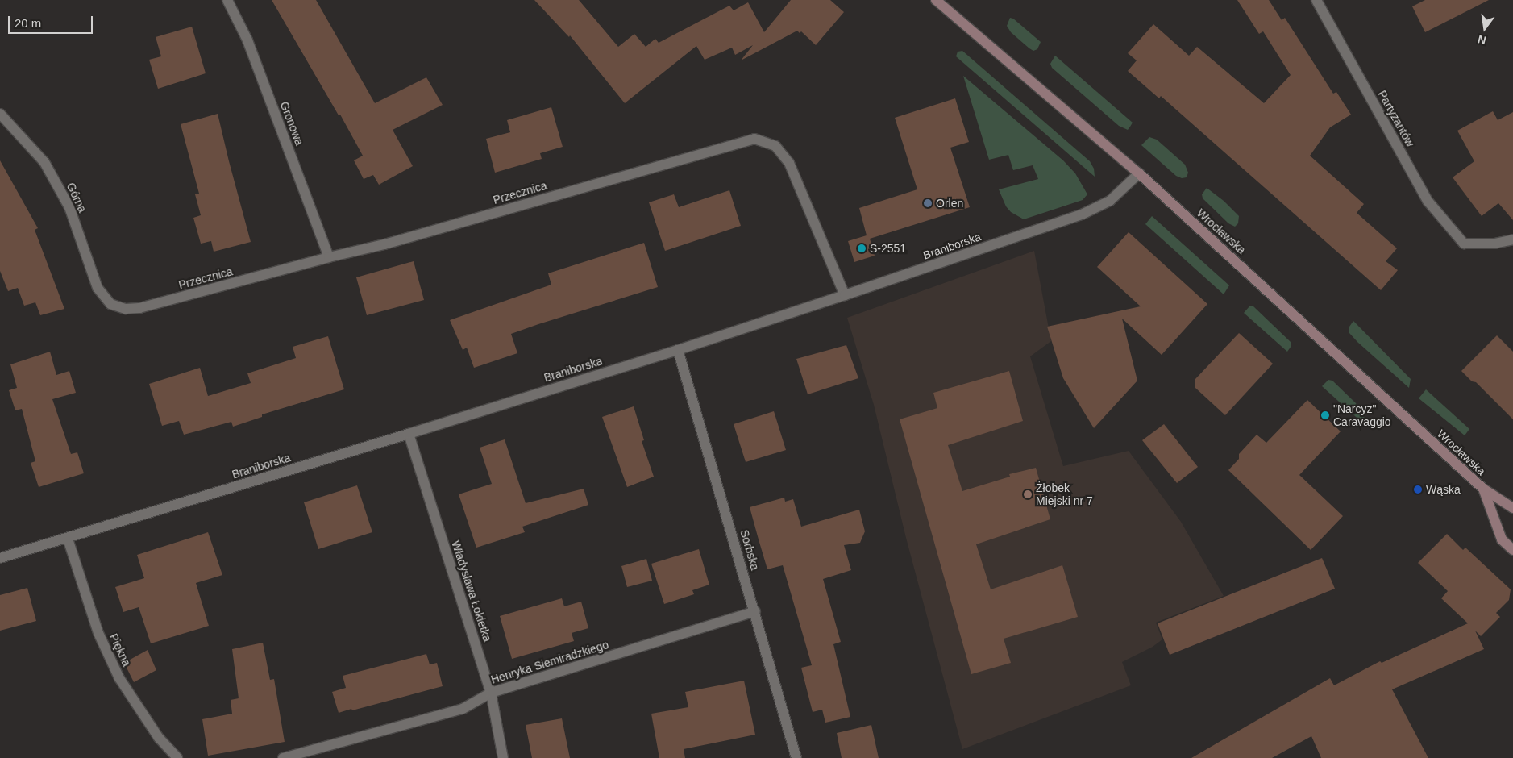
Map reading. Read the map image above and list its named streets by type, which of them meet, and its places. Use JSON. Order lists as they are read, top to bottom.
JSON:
{
  "streets": {
    "main road": ["Wrocławska"],
    "street": [
      "Partyzantów",
      "Gronowa",
      "Przecznica",
      "Górna",
      "Braniborska",
      "Sorbska",
      "Władysława Łokietka",
      "Piękna",
      "Henryka Siemiradzkiego"
    ]
  },
  "crossings": [
    ["Gronowa", "Przecznica"],
    ["Przecznica", "Górna"],
    ["Przecznica", "Braniborska"],
    ["Wrocławska", "Braniborska"],
    ["Braniborska", "Sorbska"],
    ["Braniborska", "Władysława Łokietka"],
    ["Braniborska", "Piękna"],
    ["Sorbska", "Henryka Siemiradzkiego"],
    ["Władysława Łokietka", "Henryka Siemiradzkiego"]
  ],
  "places": [
    "Orlen",
    "S-2551",
    "\"Narcyz\" Caravaggio",
    "Wąska",
    "Żłobek Miejski nr 7"
  ],
  "scale_bar": "20 m",
  "north": "bottom"
}
